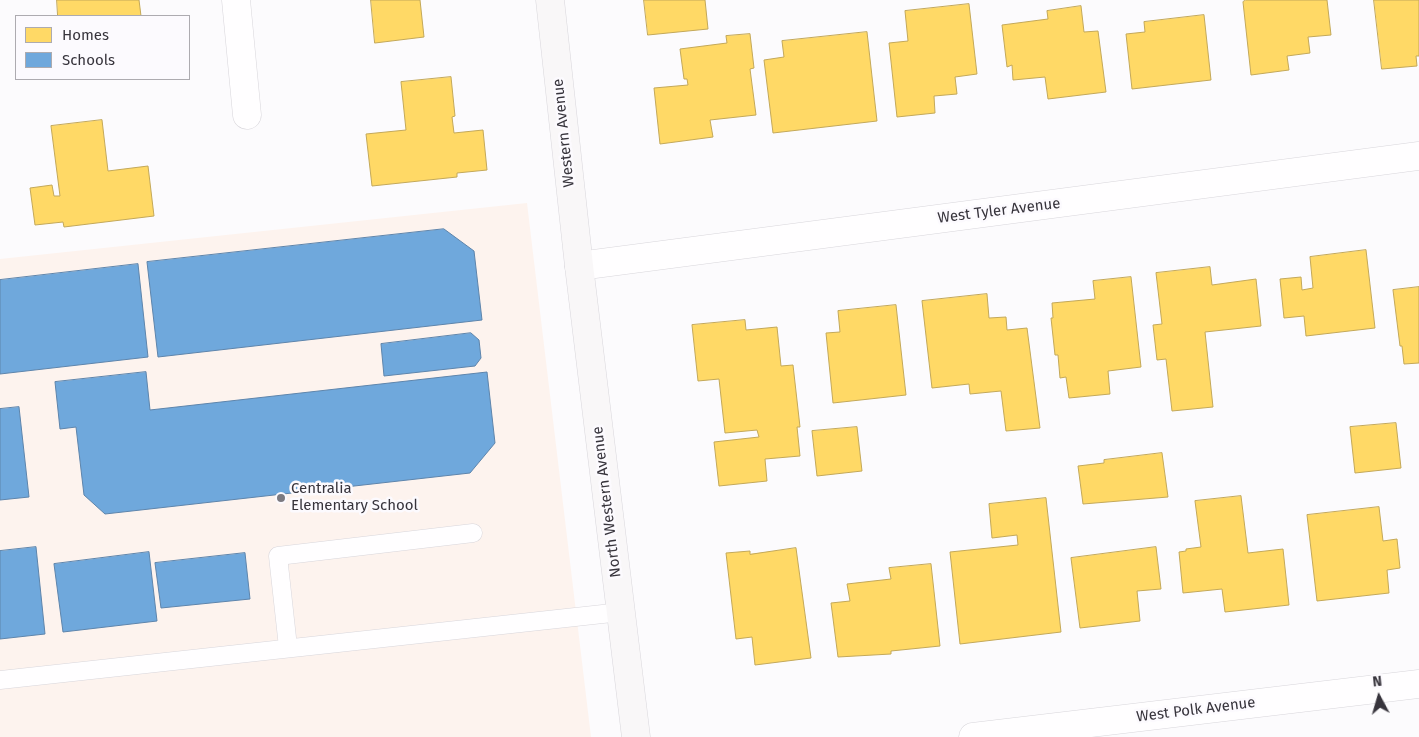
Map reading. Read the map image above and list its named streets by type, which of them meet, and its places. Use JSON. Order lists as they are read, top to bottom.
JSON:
{
  "streets": {
    "main road": ["Western Avenue", "North Western Avenue"],
    "street": ["West Tyler Avenue", "West Polk Avenue"]
  },
  "crossings": [
    ["Western Avenue", "West Tyler Avenue"],
    ["Western Avenue", "North Western Avenue"],
    ["West Tyler Avenue", "North Western Avenue"]
  ],
  "places": ["Centralia Elementary School"],
  "legend": ["Homes", "Schools"],
  "north": "top"
}
